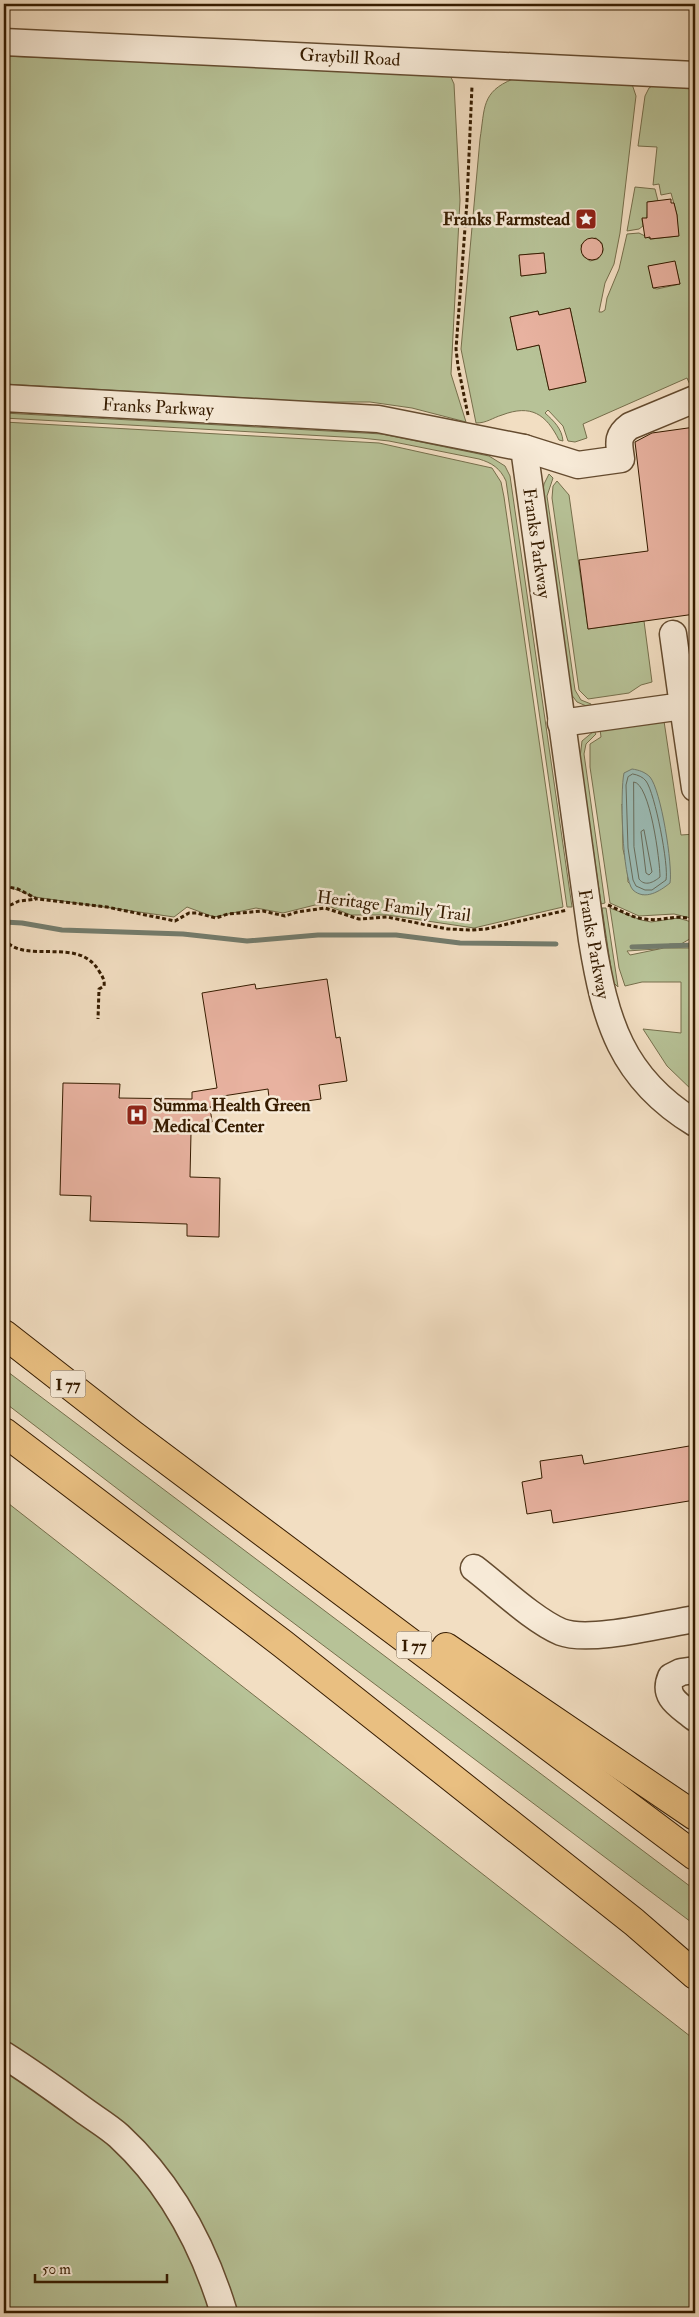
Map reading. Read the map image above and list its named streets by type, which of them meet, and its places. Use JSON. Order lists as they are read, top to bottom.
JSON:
{
  "streets": {
    "highway": ["I 77"],
    "street": ["Graybill Road", "Franks Parkway"],
    "path": ["Heritage Family Trail"]
  },
  "crossings": [
    ["Franks Parkway", "Heritage Family Trail"]
  ],
  "places": {
    "place": ["Franks Farmstead"],
    "hospital": ["Summa Health Green Medical Center"]
  },
  "scale_bar": "50 m"
}
